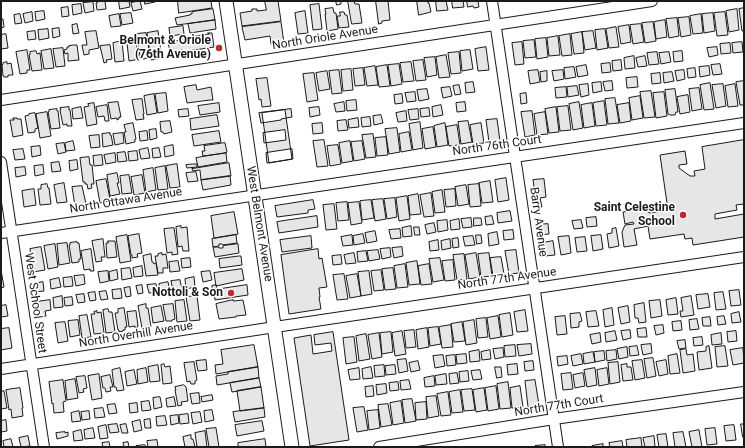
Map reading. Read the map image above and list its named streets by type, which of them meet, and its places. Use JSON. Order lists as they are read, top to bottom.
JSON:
{
  "streets": {
    "main road": ["West Belmont Avenue"],
    "street": [
      "North Oriole Avenue",
      "North 76th Court",
      "North Ottawa Avenue",
      "Barry Avenue",
      "North 77th Avenue",
      "West School Street",
      "North Overhill Avenue",
      "North 77th Court"
    ]
  },
  "crossings": [
    ["North Oriole Avenue", "Barry Avenue"],
    ["North Oriole Avenue", "West Belmont Avenue"],
    ["North 76th Court", "North Ottawa Avenue"],
    ["North 76th Court", "Barry Avenue"],
    ["North 76th Court", "West Belmont Avenue"],
    ["North Ottawa Avenue", "West Belmont Avenue"],
    ["North Ottawa Avenue", "West School Street"],
    ["Barry Avenue", "North 77th Avenue"],
    ["Barry Avenue", "North 77th Court"],
    ["West Belmont Avenue", "North 77th Avenue"],
    ["West Belmont Avenue", "North Overhill Avenue"],
    ["North 77th Avenue", "North Overhill Avenue"],
    ["West School Street", "North Overhill Avenue"]
  ],
  "places": ["Belmont & Oriole (76th Avenue)", "Saint Celestine School", "Nottoli & Son"]
}
